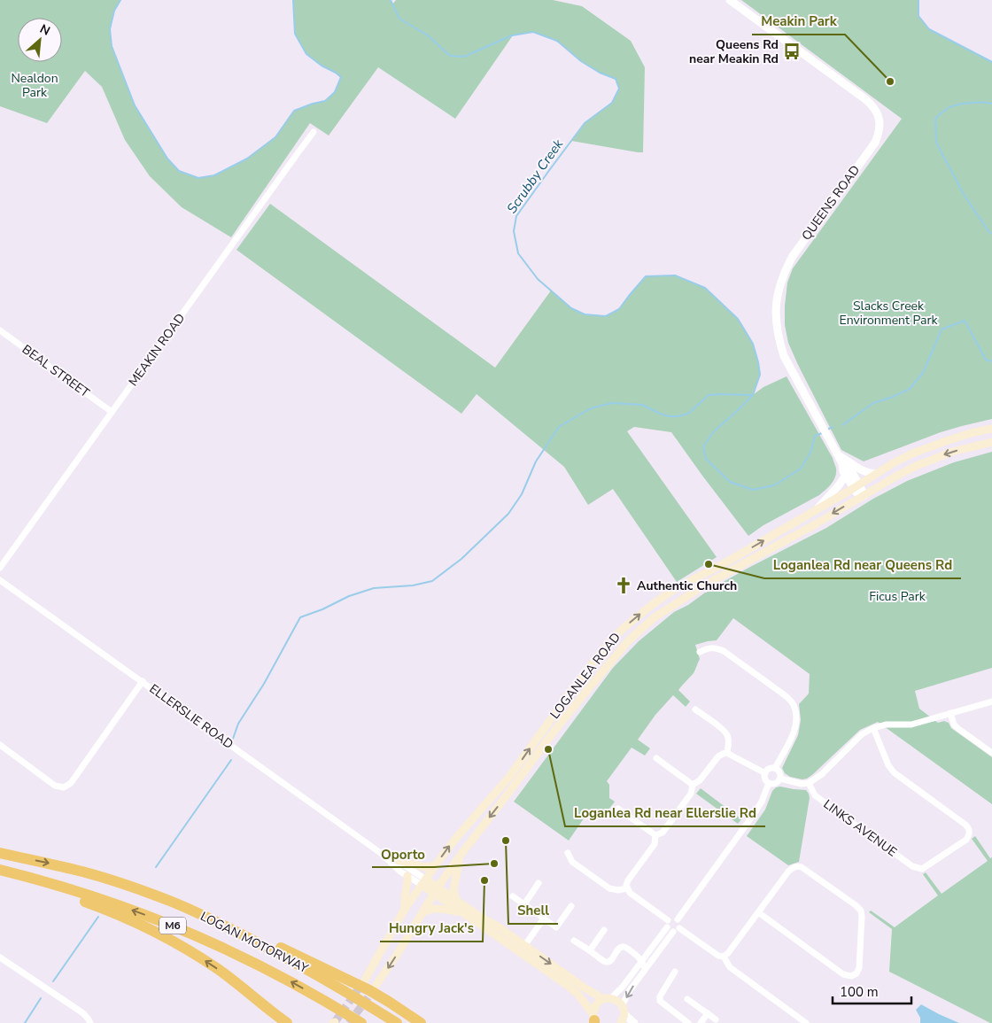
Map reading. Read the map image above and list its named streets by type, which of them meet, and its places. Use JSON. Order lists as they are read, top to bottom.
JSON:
{
  "streets": {
    "highway": ["M6", "LOGAN MOTORWAY"],
    "main road": ["LOGANLEA ROAD"],
    "street": [
      "QUEENS ROAD",
      "MEAKIN ROAD",
      "BEAL STREET",
      "ELLERSLIE ROAD",
      "LINKS AVENUE"
    ]
  },
  "crossings": [
    ["QUEENS ROAD", "LOGANLEA ROAD"],
    ["MEAKIN ROAD", "BEAL STREET"],
    ["LOGANLEA ROAD", "ELLERSLIE ROAD"]
  ],
  "water": ["Scrubby Creek"],
  "parks": ["Nealdon Park", "Slacks Creek Environment Park", "Ficus Park"],
  "places": {
    "bus stop": ["Queens Rd near Meakin Rd"],
    "other": [
      "Meakin Park",
      "Loganlea Rd near Queens Rd",
      "Loganlea Rd near Ellerslie Rd",
      "Shell",
      "Oporto",
      "Hungry Jack's"
    ],
    "church": ["Authentic Church"]
  },
  "scale_bar": "100 m",
  "north": "top right"
}
